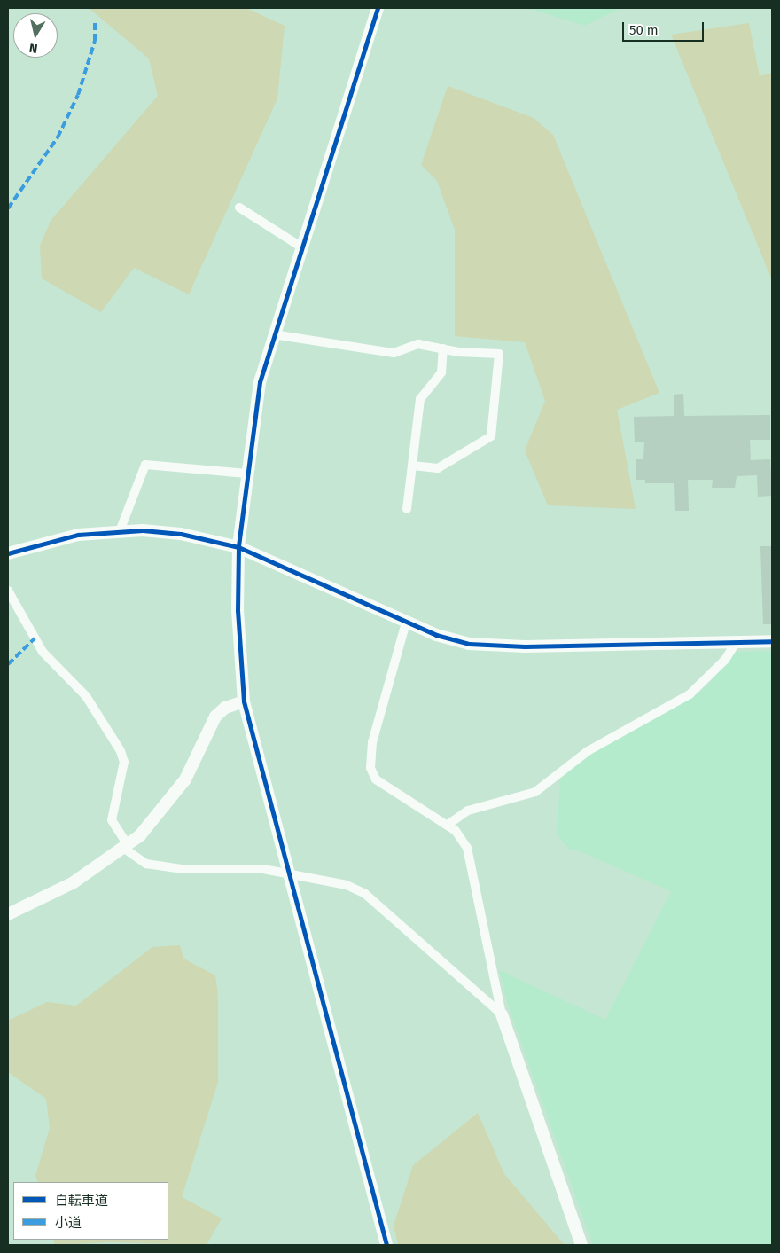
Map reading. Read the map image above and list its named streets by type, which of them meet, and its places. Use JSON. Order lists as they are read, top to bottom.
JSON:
{
  "legend": ["自転車道", "小道"],
  "scale_bar": "50 m",
  "north": "bottom"
}
